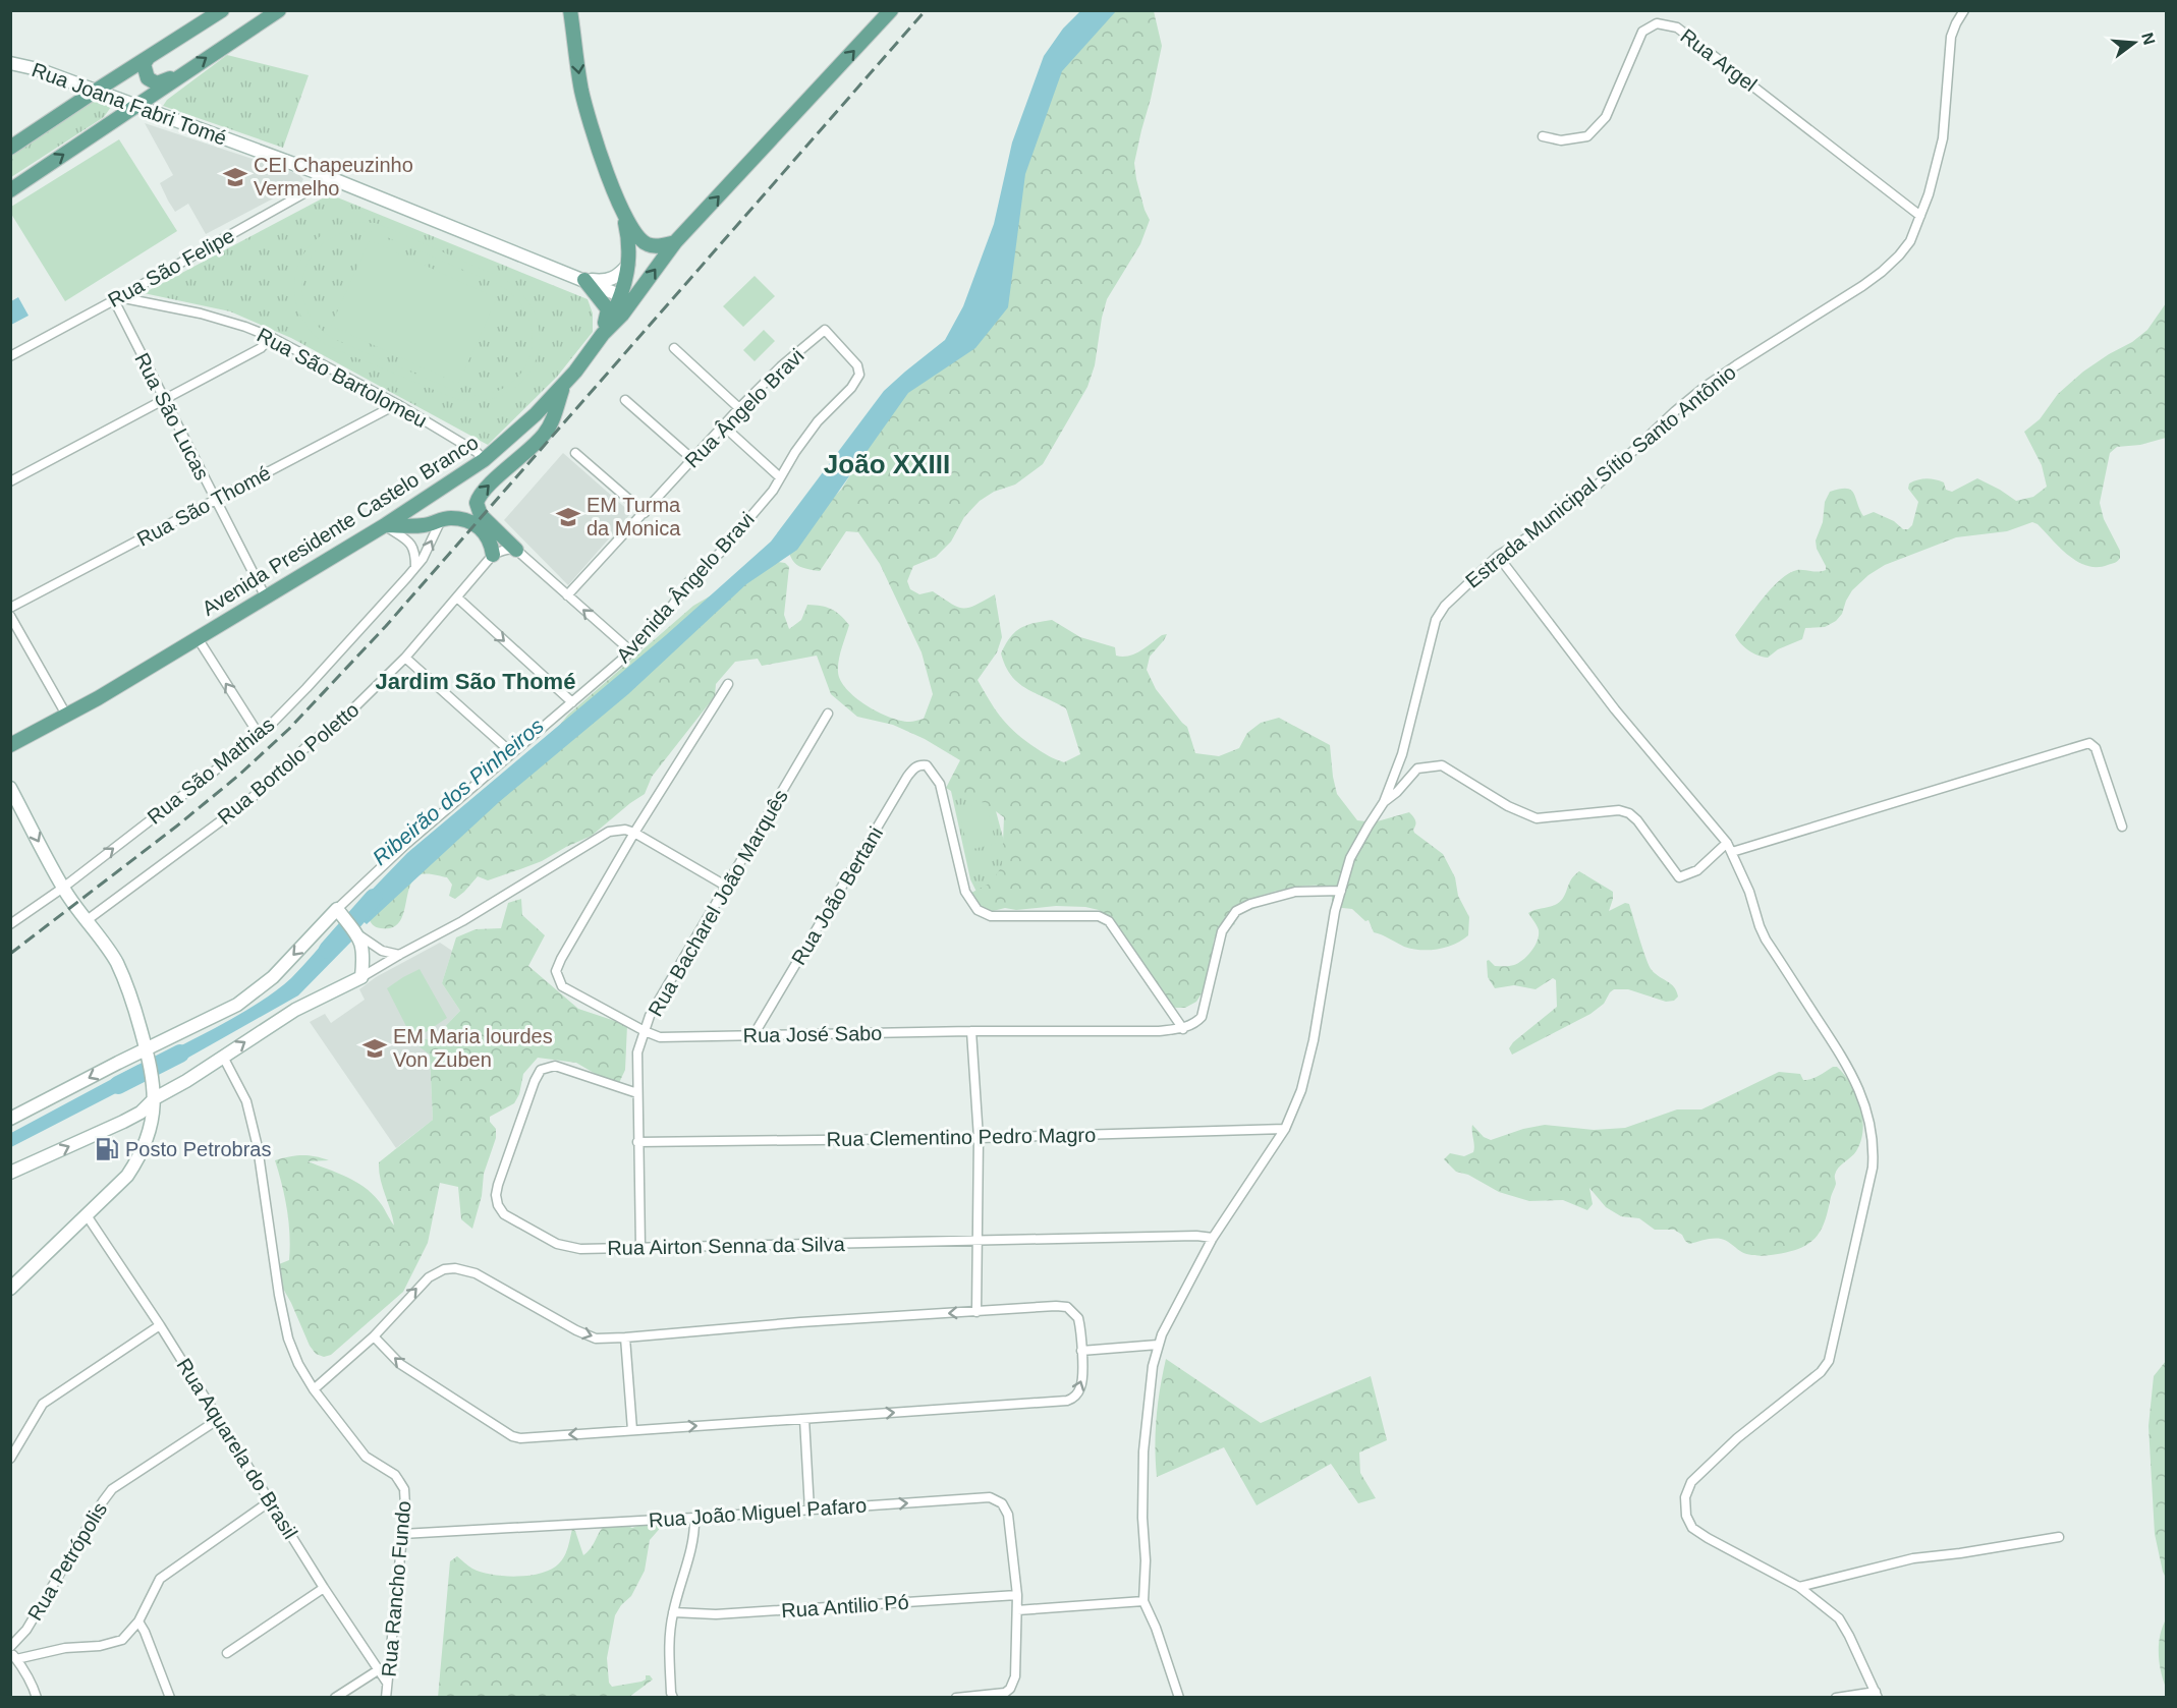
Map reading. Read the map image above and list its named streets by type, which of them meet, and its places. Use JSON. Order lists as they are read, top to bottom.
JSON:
{
  "streets": {
    "main road": ["Avenida Presidente Castelo Branco"],
    "street": [
      "Rua Argel",
      "Rua Joana Fabri Tomé",
      "Rua São Felipe",
      "Rua São Bartolomeu",
      "Rua Ângelo Bravi",
      "Rua São Lucas",
      "Estrada Municipal Sítio Santo Antônio",
      "Rua São Thomé",
      "Avenida Ângelo Bravi",
      "Rua Bortolo Poletto",
      "Rua São Mathias",
      "Rua João Bertani",
      "Rua Bacharel João Marquês",
      "Rua José Sabo",
      "Rua Clementino Pedro Magro",
      "Rua Airton Senna da Silva",
      "Rua Aquarela do Brasil",
      "Rua João Miguel Pafaro",
      "Rua Petrópolis",
      "Rua Rancho Fundo",
      "Rua Antilio Pó"
    ]
  },
  "crossings": [
    ["Rua Argel", "Estrada Municipal Sítio Santo Antônio"],
    ["Rua Joana Fabri Tomé", "Rua São Felipe"],
    ["Rua São Felipe", "Rua São Bartolomeu"],
    ["Rua São Felipe", "Rua São Lucas"],
    ["Rua São Bartolomeu", "Rua São Lucas"],
    ["Rua São Bartolomeu", "Rua São Thomé"],
    ["Rua São Bartolomeu", "Avenida Presidente Castelo Branco"],
    ["Rua Ângelo Bravi", "Avenida Ângelo Bravi"],
    ["Rua São Lucas", "Rua São Thomé"],
    ["Rua São Lucas", "Avenida Presidente Castelo Branco"],
    ["Rua João Bertani", "Rua José Sabo"],
    ["Rua Bacharel João Marquês", "Rua José Sabo"],
    ["Rua Bacharel João Marquês", "Rua Clementino Pedro Magro"],
    ["Rua Bacharel João Marquês", "Rua Airton Senna da Silva"],
    ["Rua Aquarela do Brasil", "Rua Petrópolis"],
    ["Rua Aquarela do Brasil", "Rua Rancho Fundo"],
    ["Rua João Miguel Pafaro", "Rua Rancho Fundo"],
    ["Rua João Miguel Pafaro", "Rua Antilio Pó"]
  ],
  "one_way": ["Rua São Mathias"],
  "districts": ["João XXIII", "Jardim São Thomé"],
  "water": ["Ribeirão dos Pinheiros"],
  "places": {
    "school or university": ["CEI Chapeuzinho Vermelho", "EM Turma da Monica", "EM Maria lourdes Von Zuben"],
    "fuel station": ["Posto Petrobras"]
  },
  "north": "right"
}
